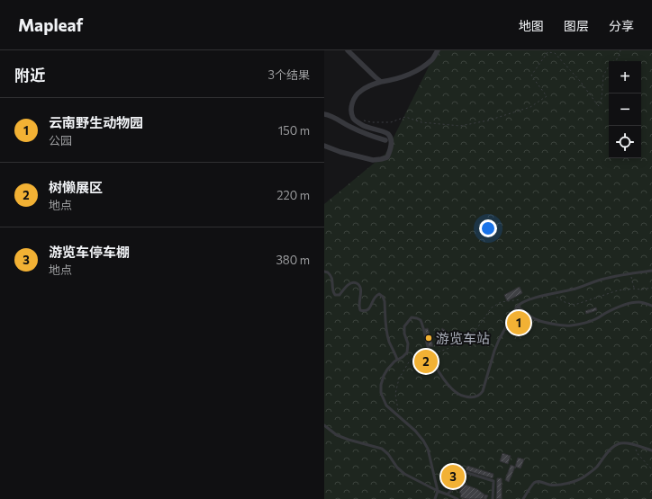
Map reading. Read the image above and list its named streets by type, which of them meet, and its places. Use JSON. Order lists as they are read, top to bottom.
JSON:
{
  "places": ["游览车站"],
  "page": {
    "header": "Mapleaf",
    "nav": ["地图", "图层", "分享"],
    "heading": ["附近", "3个结果"],
    "map_buttons": ["+", "−"],
    "list": [
      {
        "mark": "1",
        "name": "云南野生动物园",
        "note": "公园",
        "value": "150 m"
      },
      {
        "mark": "2",
        "name": "树懒展区",
        "note": "地点",
        "value": "220 m"
      },
      {
        "mark": "3",
        "name": "游览车停车棚",
        "note": "地点",
        "value": "380 m"
      }
    ],
    "pins": ["1", "2", "3"]
  }
}
